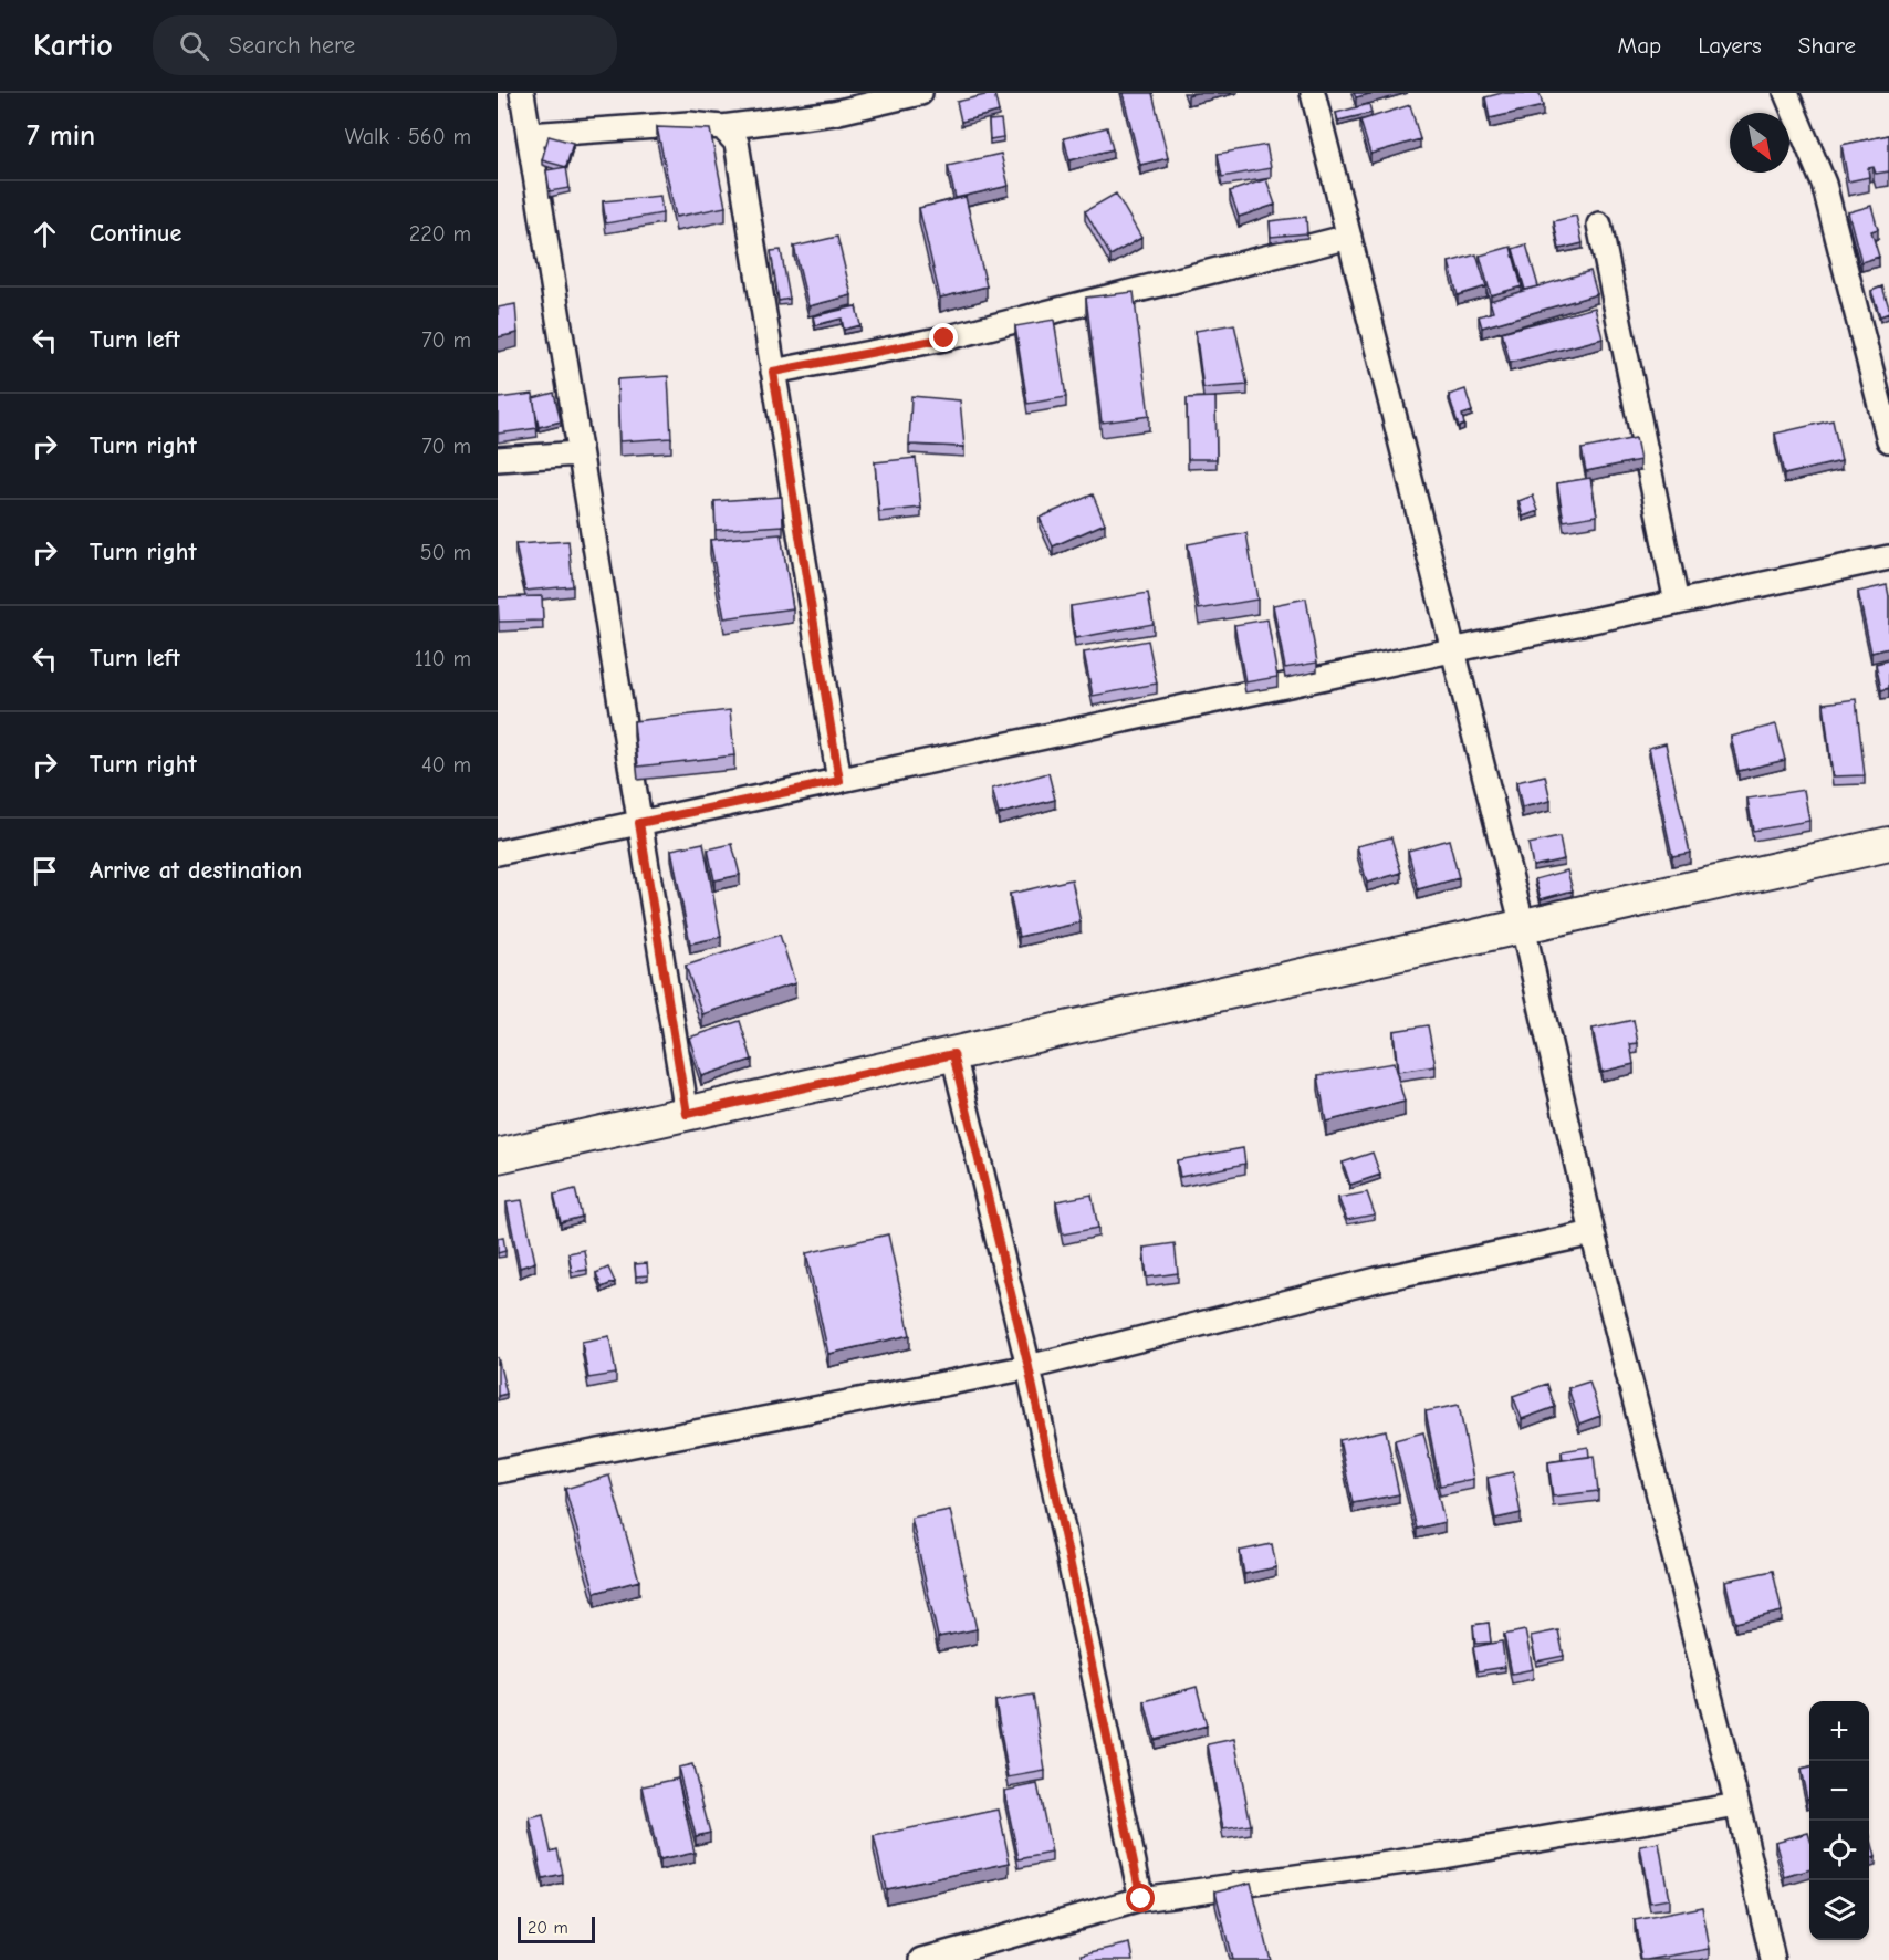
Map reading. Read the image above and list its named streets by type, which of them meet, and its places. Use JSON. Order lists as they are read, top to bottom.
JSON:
{
  "scale_bar": "20 m",
  "north": "bottom right",
  "page": {
    "header": "Kartio",
    "search": "Search here",
    "nav": ["Map", "Layers", "Share"],
    "heading": ["7 min", "Walk · 560 m"],
    "list": [
      ["Continue", "220 m"],
      ["Turn left", "70 m"],
      ["Turn right", "70 m"],
      ["Turn right", "50 m"],
      ["Turn left", "110 m"],
      ["Turn right", "40 m"],
      "Arrive at destination"
    ],
    "map_buttons": ["+", "−"],
    "scale": "20 m"
  }
}
